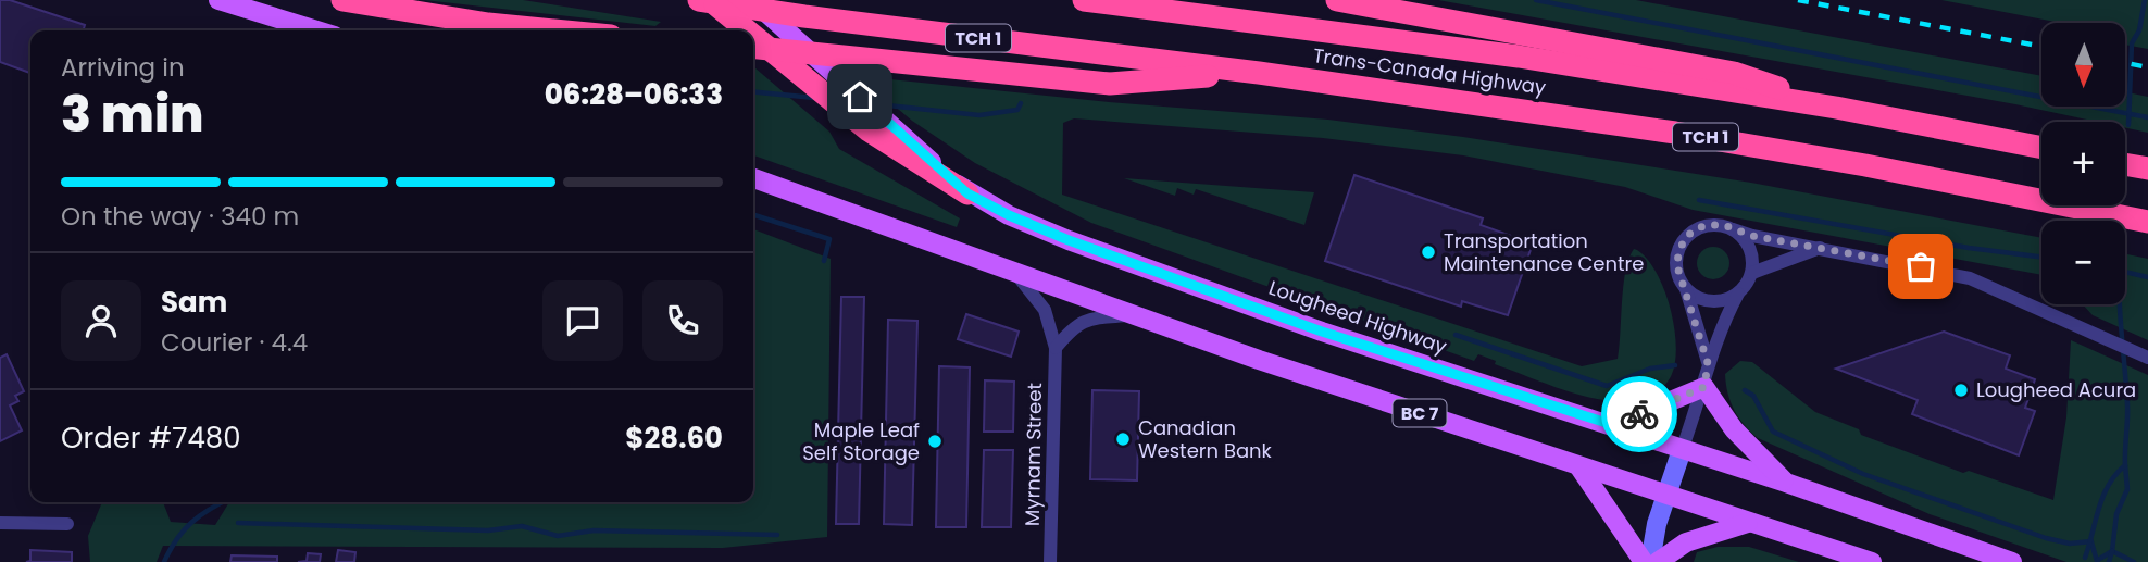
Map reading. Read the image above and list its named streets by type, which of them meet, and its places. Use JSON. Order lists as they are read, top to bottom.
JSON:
{
  "streets": {
    "highway": ["TCH 1", "Trans-Canada Highway"],
    "main road": ["Lougheed Highway", "BC 7"],
    "street": ["Myrnam Street"]
  },
  "crossings": [
    ["BC 7", "Myrnam Street"]
  ],
  "places": [
    "Transportation Maintenance Centre",
    "Lougheed Acura",
    "Canadian Western Bank",
    "Maple Leaf Self Storage"
  ],
  "north": "bottom",
  "page": {
    "map_buttons": ["+", "−"],
    "heading": ["3 min", "Arriving in", "06:28–06:33"],
    "panel": [
      "Sam",
      "Courier · 4.4",
      "Order #7480",
      "$28.60"
    ],
    "bar": "On the way · 340 m"
  }
}
